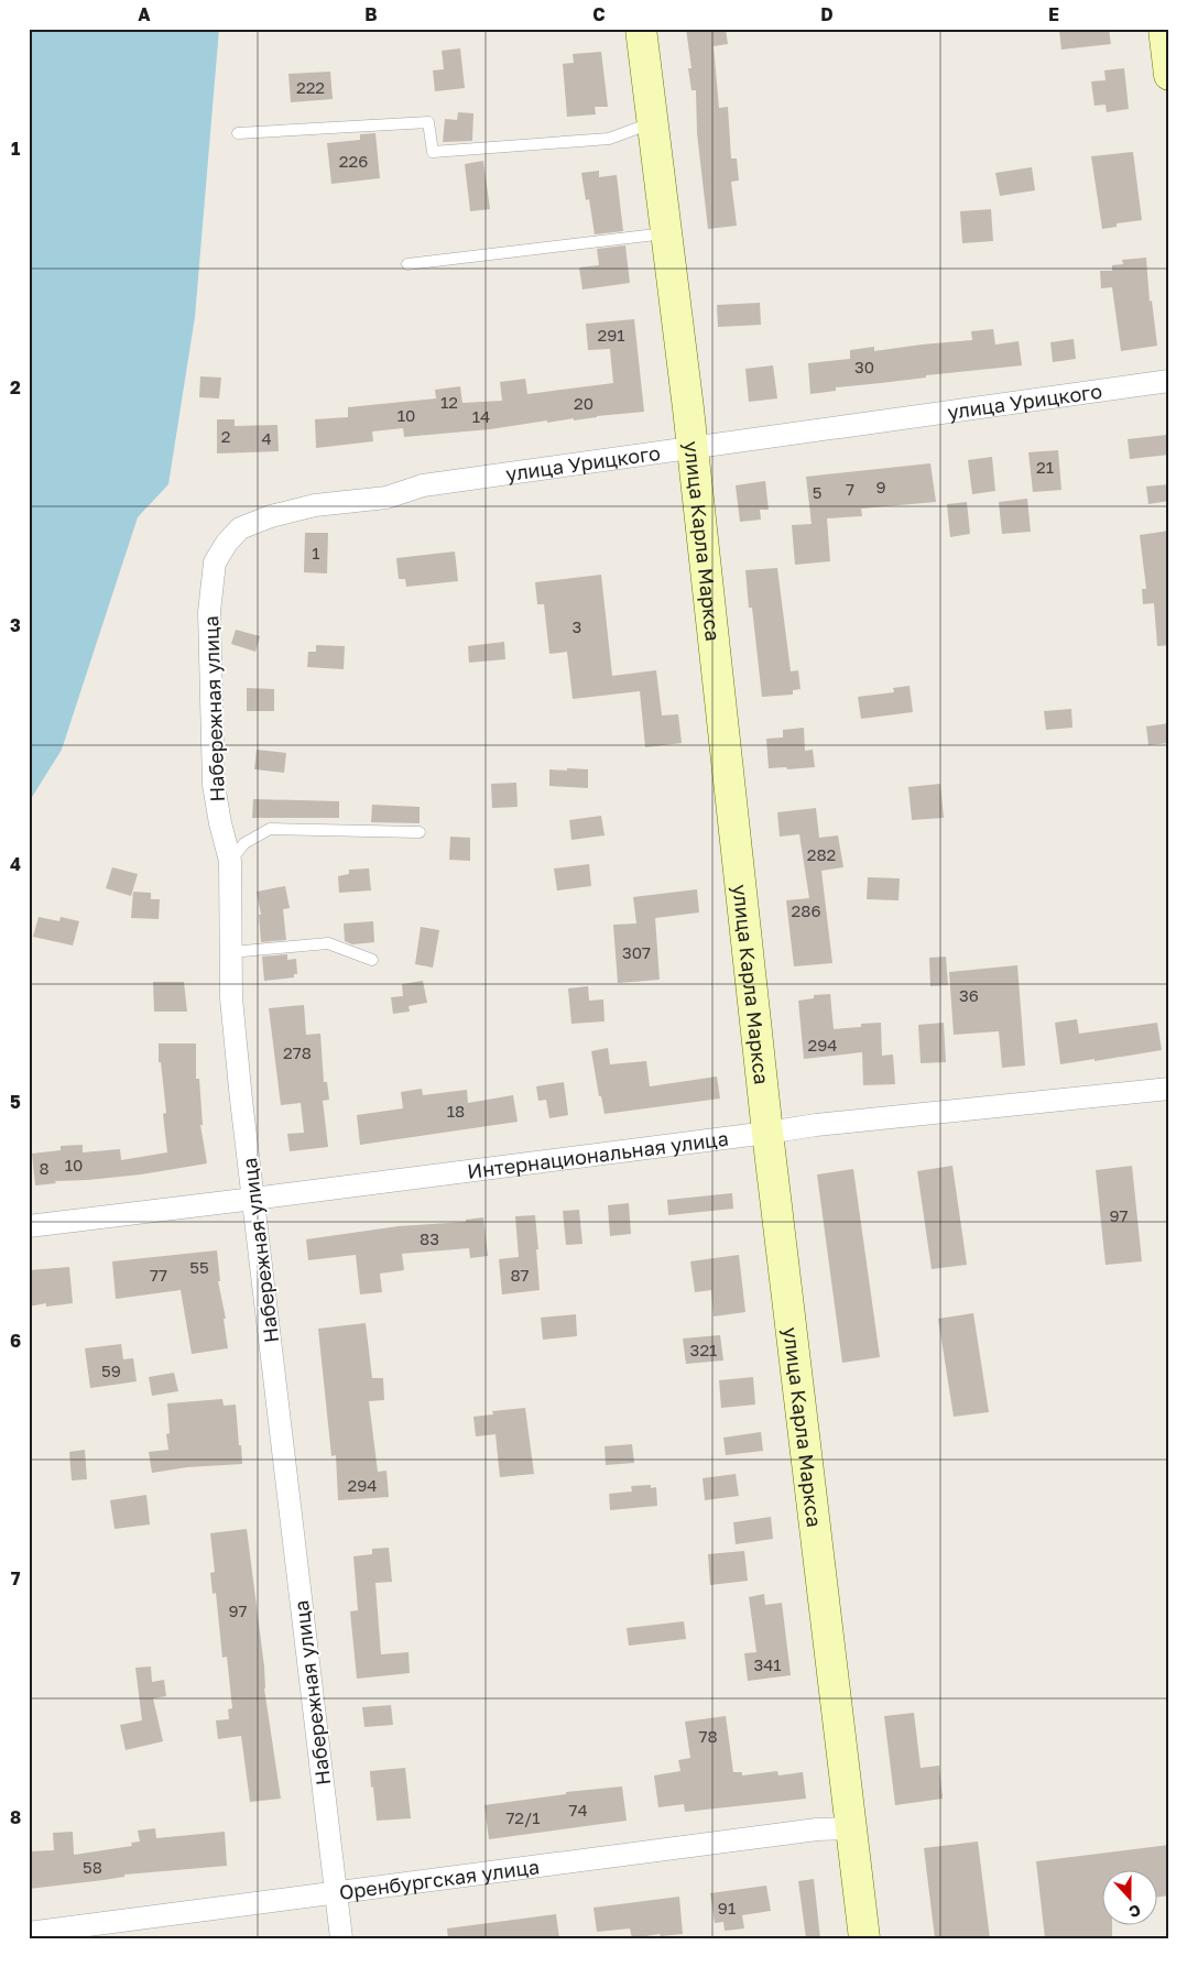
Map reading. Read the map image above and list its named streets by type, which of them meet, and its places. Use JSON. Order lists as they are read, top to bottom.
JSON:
{
  "streets": {
    "main road": ["улица Карла Маркса"],
    "street": [
      "улица Урицкого",
      "Набережная улица",
      "Интернациональная улица",
      "Оренбургская улица"
    ]
  },
  "crossings": [
    ["улица Урицкого", "улица Карла Маркса"],
    ["улица Урицкого", "Набережная улица"],
    ["улица Карла Маркса", "Интернациональная улица"],
    ["улица Карла Маркса", "Оренбургская улица"],
    ["Набережная улица", "Интернациональная улица"],
    ["Набережная улица", "Оренбургская улица"]
  ],
  "house_numbers": [
    "222",
    "226",
    "291",
    "30",
    "12",
    "20",
    "10",
    "14",
    "2",
    "4",
    "21",
    "9",
    "7",
    "5",
    "1",
    "3",
    "282",
    "286",
    "307",
    "36",
    "294",
    "278",
    "18",
    "10",
    "8",
    "97",
    "83",
    "55",
    "77",
    "87",
    "321",
    "59",
    "294",
    "97",
    "341",
    "78",
    "74",
    "72/1",
    "58",
    "91"
  ],
  "north": "bottom",
  "grid": {
    "columns": [
      "A",
      "B",
      "C",
      "D",
      "E"
    ],
    "rows": [
      "1",
      "2",
      "3",
      "4",
      "5",
      "6",
      "7",
      "8"
    ]
  }
}
